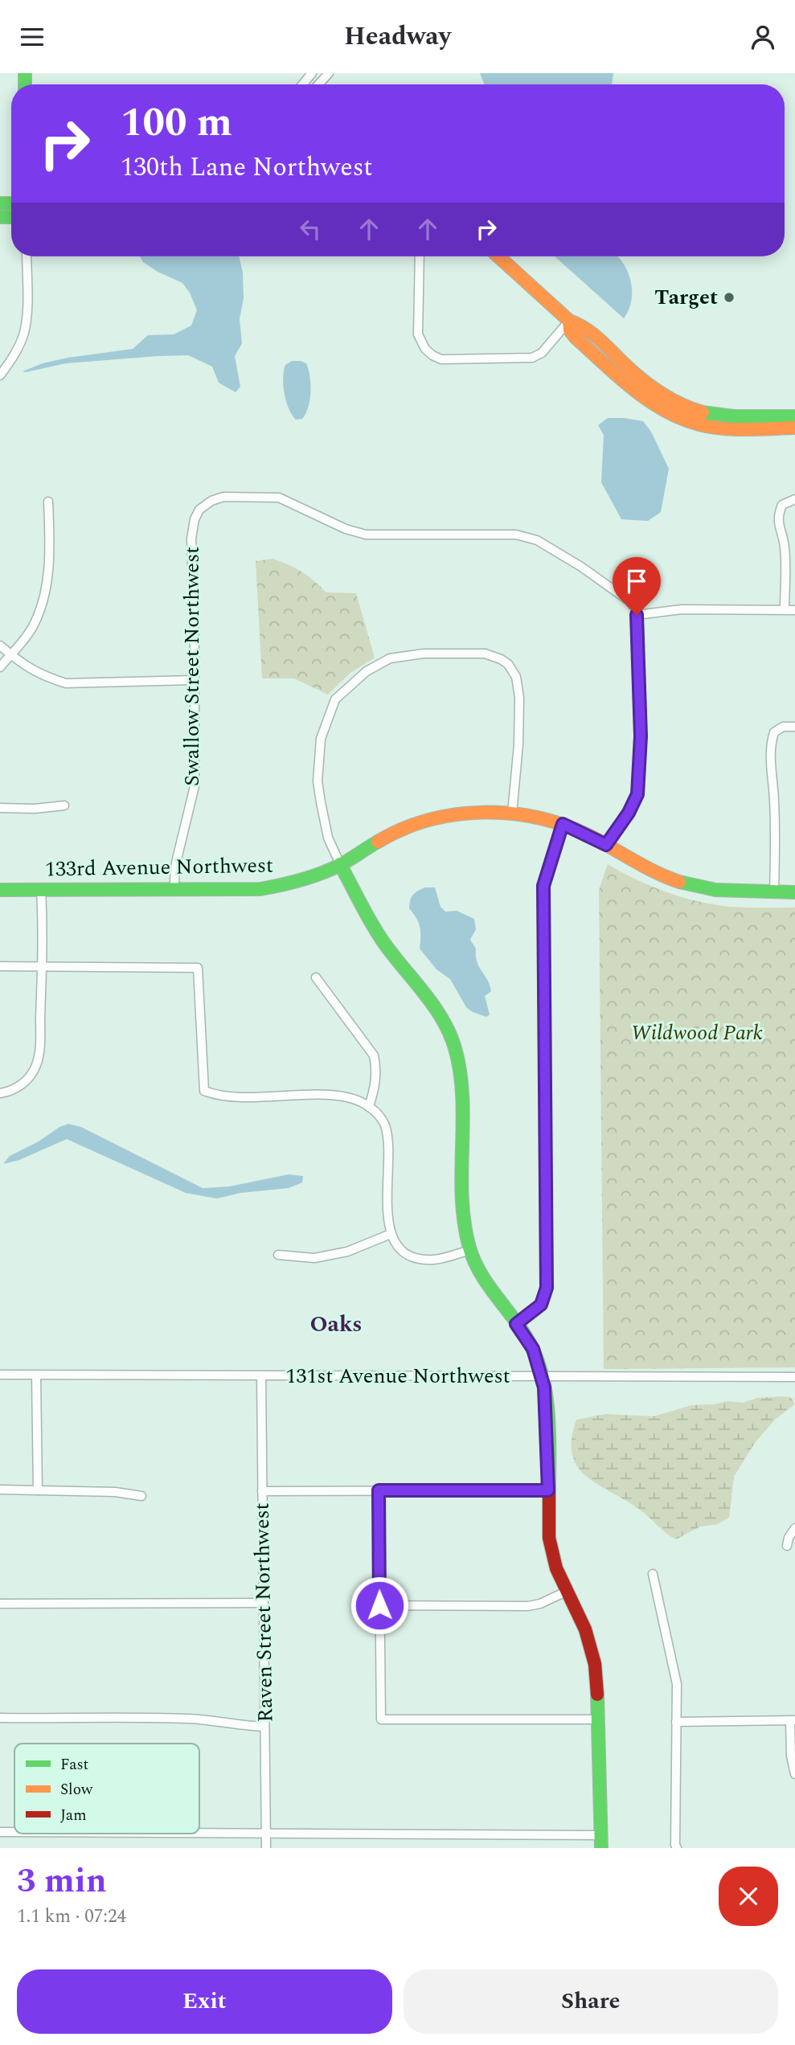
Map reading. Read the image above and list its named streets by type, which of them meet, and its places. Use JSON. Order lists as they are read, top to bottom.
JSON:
{
  "streets": {
    "street": [
      "Swallow Street Northwest",
      "133rd Avenue Northwest",
      "131st Avenue Northwest",
      "Raven Street Northwest"
    ]
  },
  "crossings": [
    ["Swallow Street Northwest", "133rd Avenue Northwest"],
    ["131st Avenue Northwest", "Raven Street Northwest"]
  ],
  "districts": ["Oaks"],
  "parks": ["Wildwood Park"],
  "places": ["Target"],
  "legend": ["Fast", "Slow", "Jam"],
  "page": {
    "header": "Headway",
    "turn": ["100 m", "130th Lane Northwest"],
    "heading": ["3 min", "1.1 km · 07:24"],
    "buttons": ["Exit", "Share"]
  }
}
